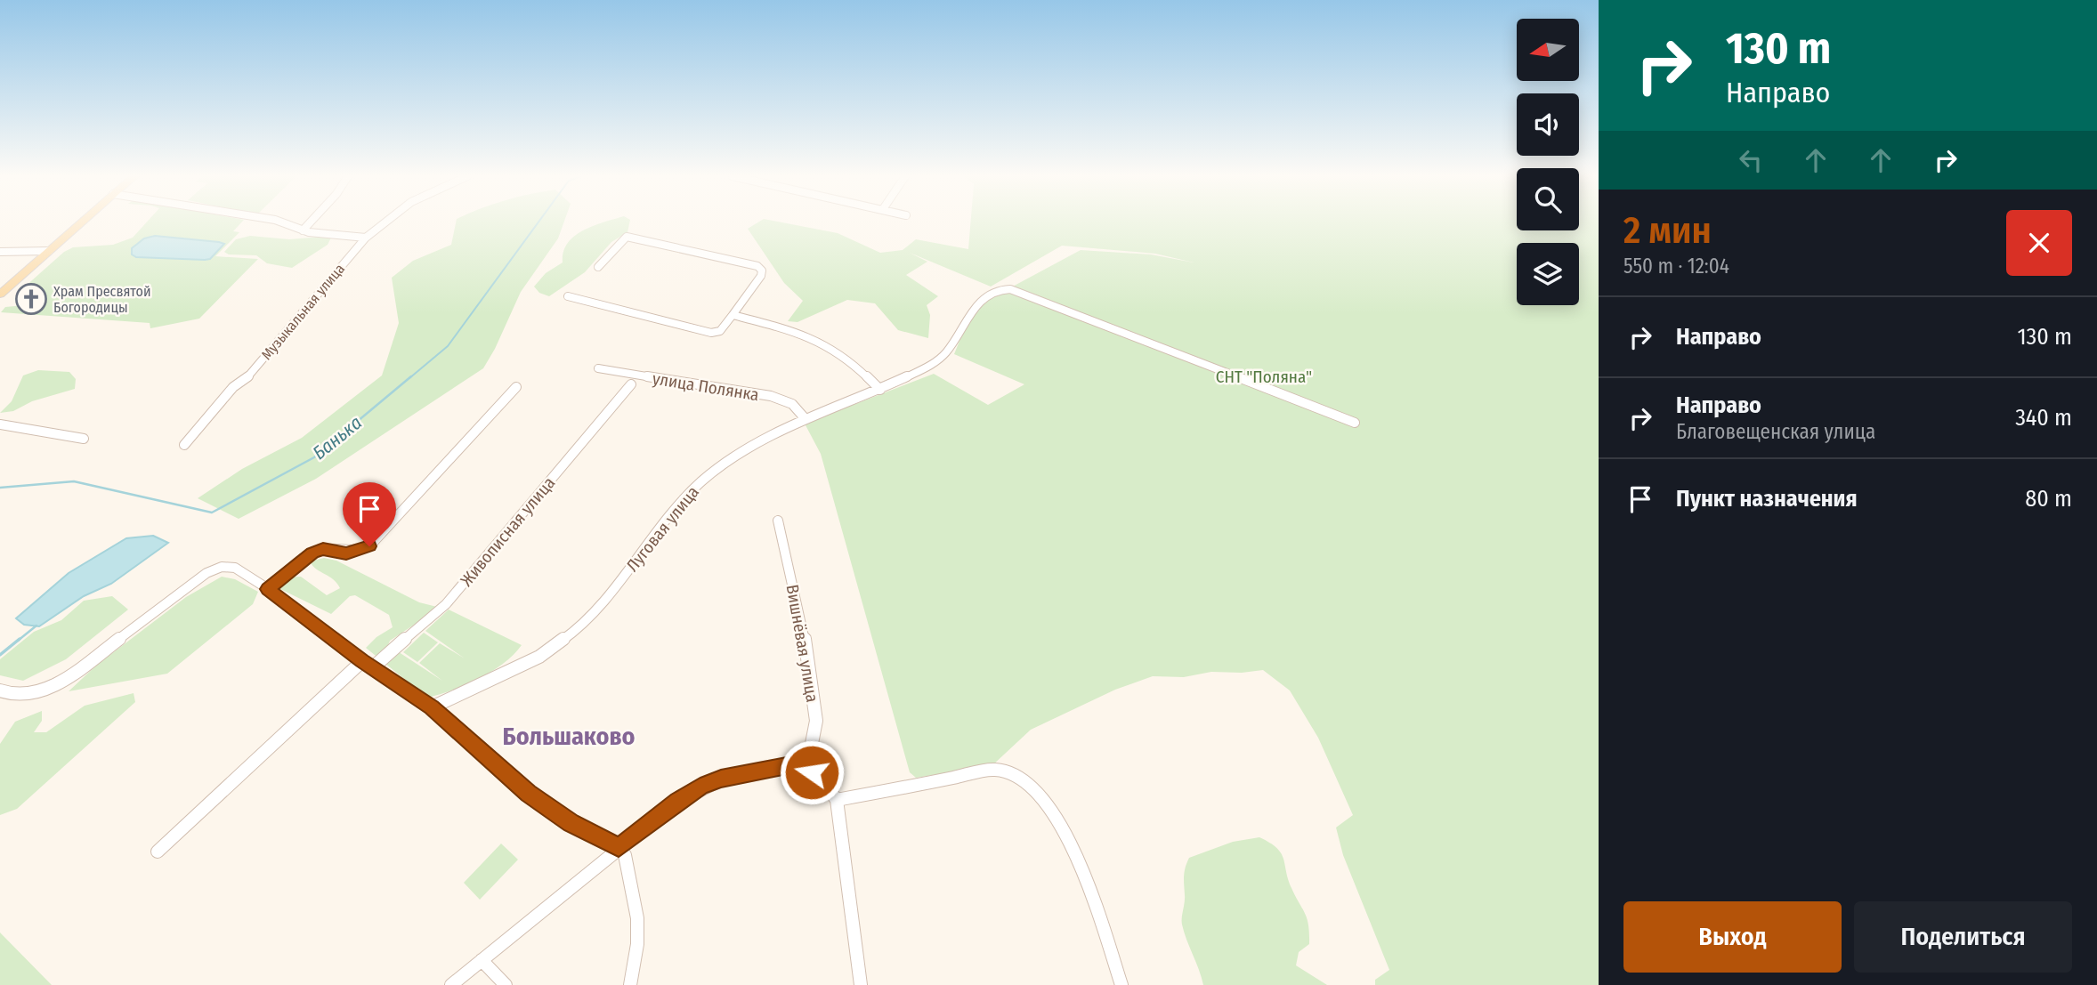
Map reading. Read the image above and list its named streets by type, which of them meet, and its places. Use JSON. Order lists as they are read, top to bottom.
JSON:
{
  "streets": {
    "street": [
      "Музыкальная улица",
      "улица Полянка",
      "Луговая улица",
      "Живописная улица",
      "Вишнёвая улица"
    ]
  },
  "crossings": [
    ["улица Полянка", "Луговая улица"]
  ],
  "districts": ["Большаково"],
  "water": ["Банька"],
  "parks": ["СНТ \"Поляна\""],
  "places": {
    "church": ["Храм Пресвятой Богородицы"]
  },
  "north": "left",
  "page": {
    "turn": ["130 m", "Направо"],
    "heading": ["2 мин", "550 m · 12:04"],
    "list": [
      {
        "name": "Направо",
        "value": "130 m"
      },
      {
        "name": "Направо",
        "note": "Благовещенская улица",
        "value": "340 m"
      },
      {
        "name": "Пункт назначения",
        "value": "80 m"
      }
    ],
    "buttons": ["Выход", "Поделиться"]
  }
}
